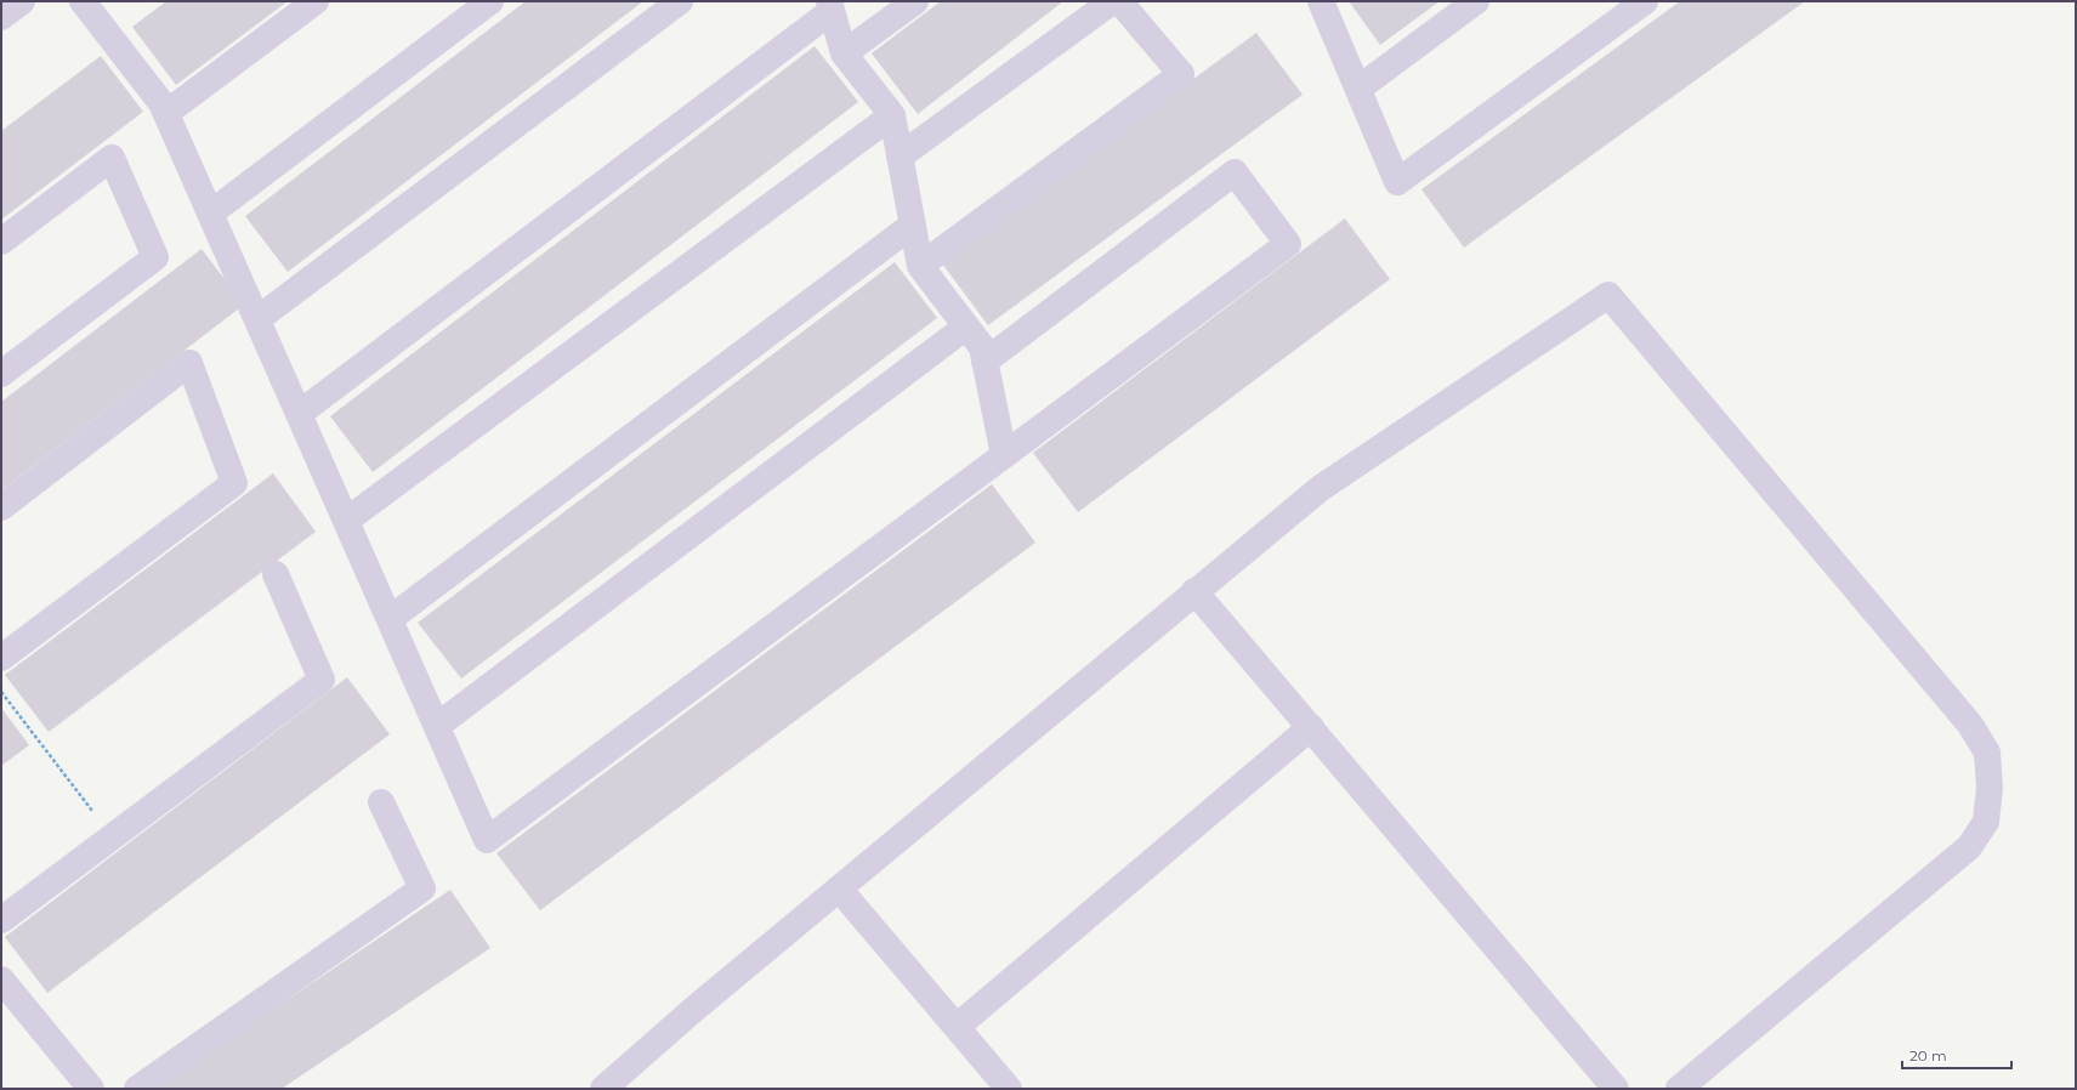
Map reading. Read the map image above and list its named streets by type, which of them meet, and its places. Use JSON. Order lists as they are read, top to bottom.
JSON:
{
  "scale_bar": "20 m"
}
